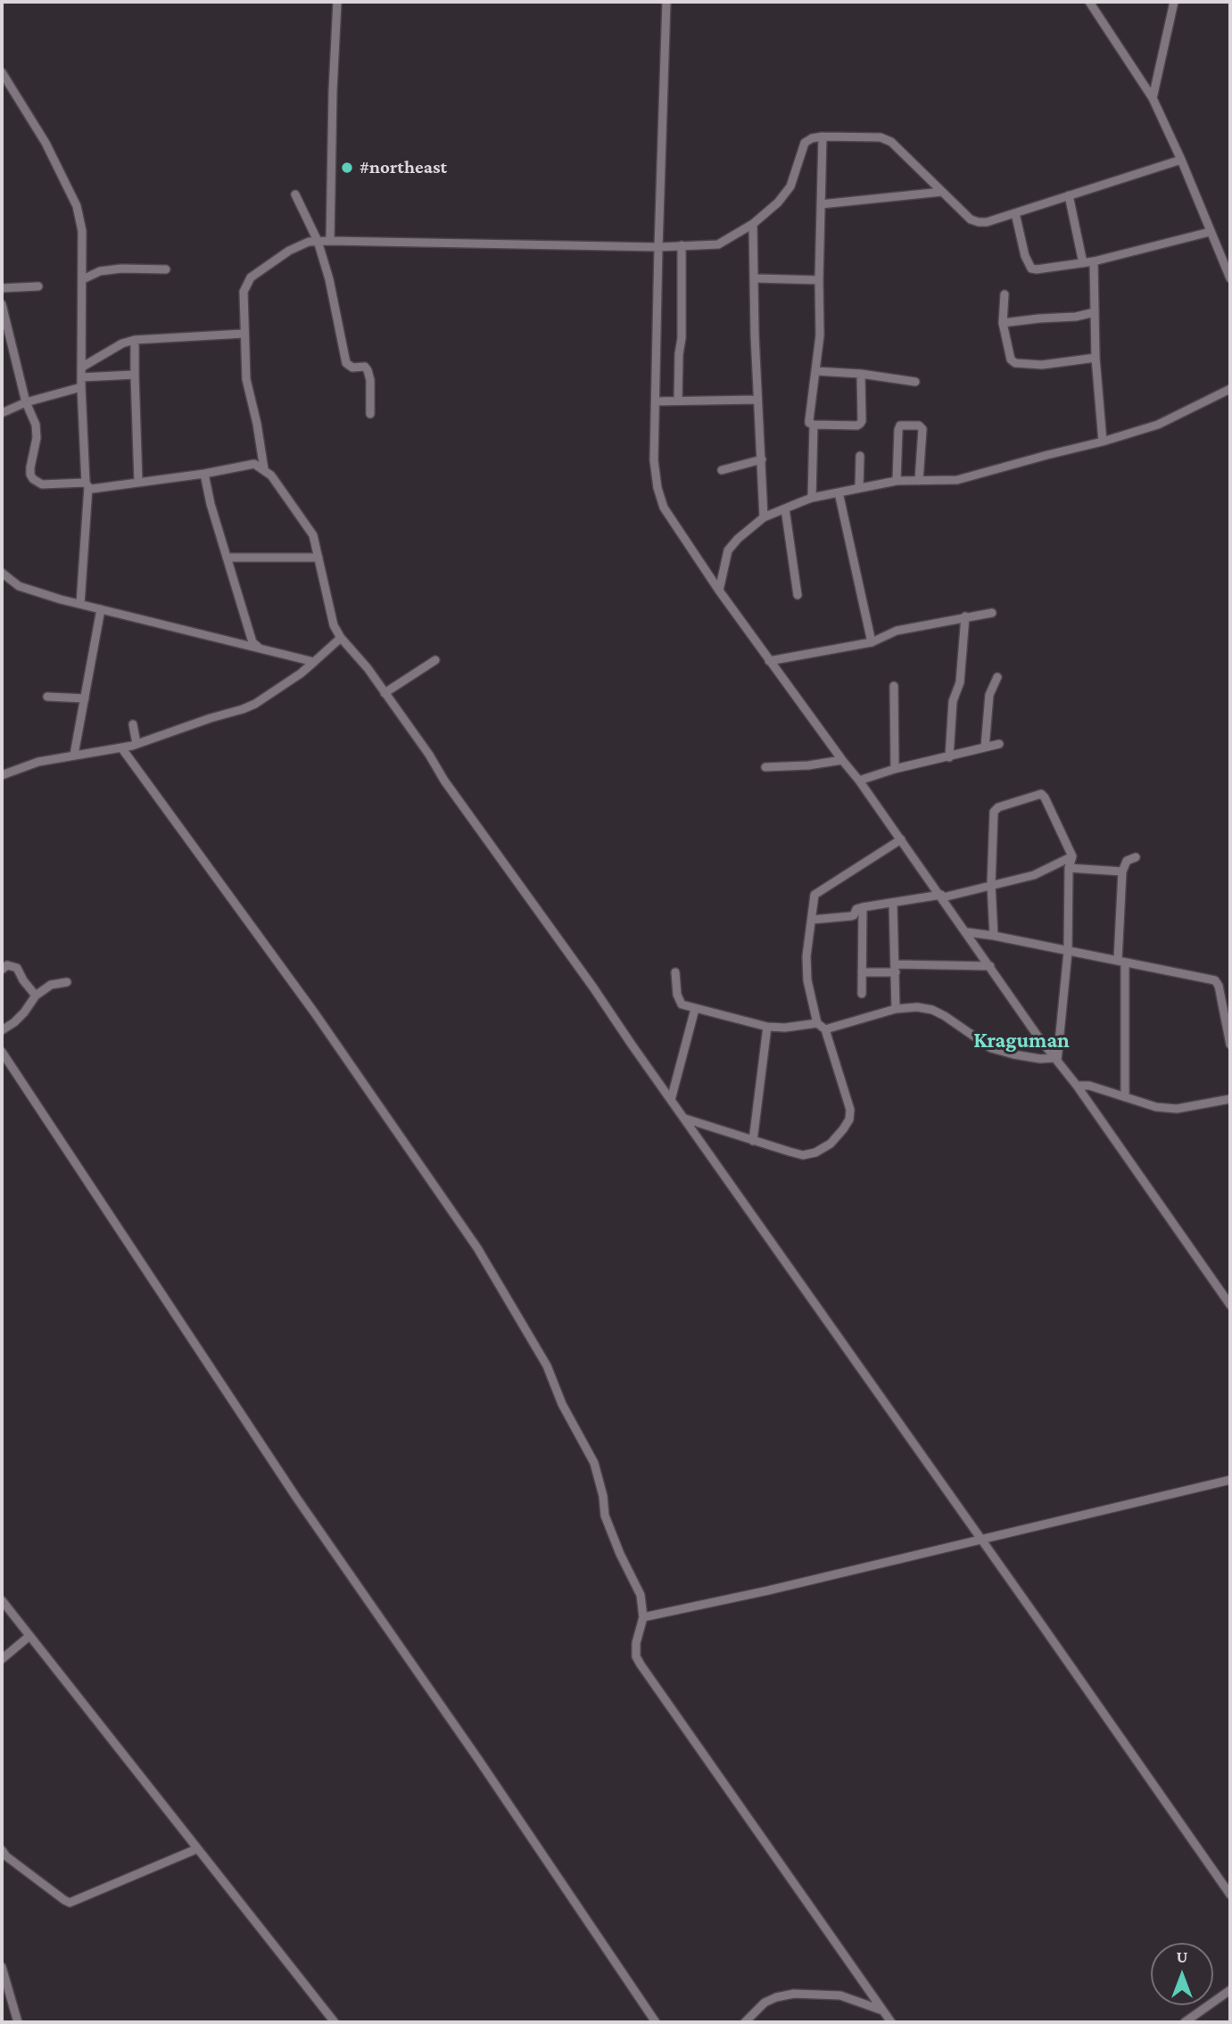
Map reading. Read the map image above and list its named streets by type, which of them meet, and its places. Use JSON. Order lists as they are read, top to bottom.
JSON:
{
  "districts": ["Kraguman"],
  "places": ["#northeast"],
  "north": "top"
}
